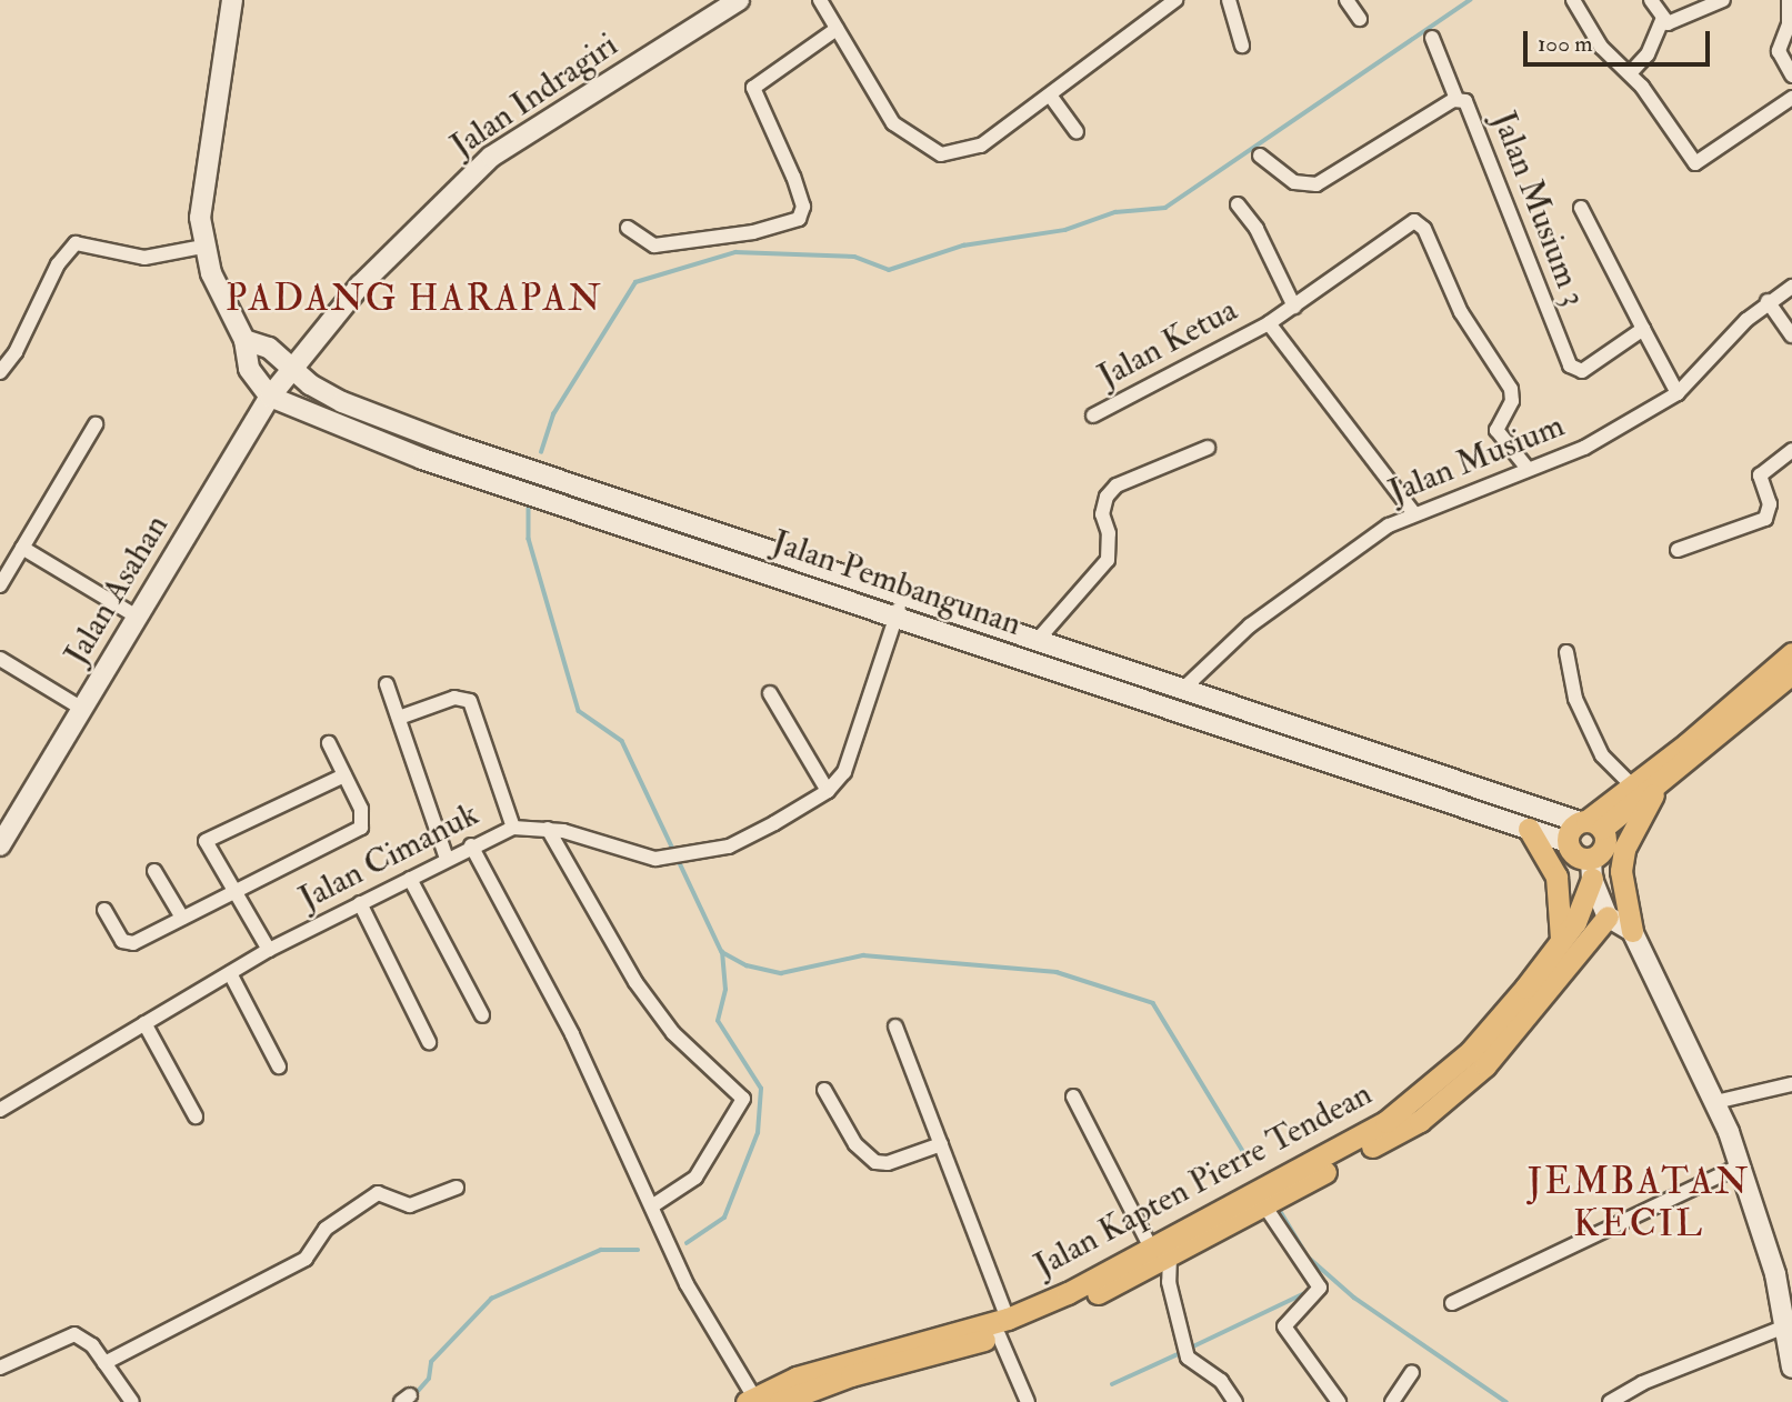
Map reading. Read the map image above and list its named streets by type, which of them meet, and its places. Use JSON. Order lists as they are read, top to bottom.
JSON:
{
  "streets": {
    "main road": [
      "Jalan Indragiri",
      "Jalan Pembangunan",
      "Jalan Asahan",
      "Jalan Kapten Pierre Tendean"
    ],
    "street": [
      "Jalan Musium 3",
      "Jalan Ketua",
      "Jalan Musium",
      "Jalan Cimanuk"
    ]
  },
  "crossings": [
    ["Jalan Indragiri", "Jalan Pembangunan"],
    ["Jalan Indragiri", "Jalan Asahan"],
    ["Jalan Ketua", "Jalan Musium"],
    ["Jalan Musium", "Jalan Pembangunan"],
    ["Jalan Pembangunan", "Jalan Asahan"],
    ["Jalan Pembangunan", "Jalan Cimanuk"],
    ["Jalan Pembangunan", "Jalan Kapten Pierre Tendean"]
  ],
  "districts": ["PADANG HARAPAN", "JEMBATAN KECIL"],
  "scale_bar": "100 m"
}
